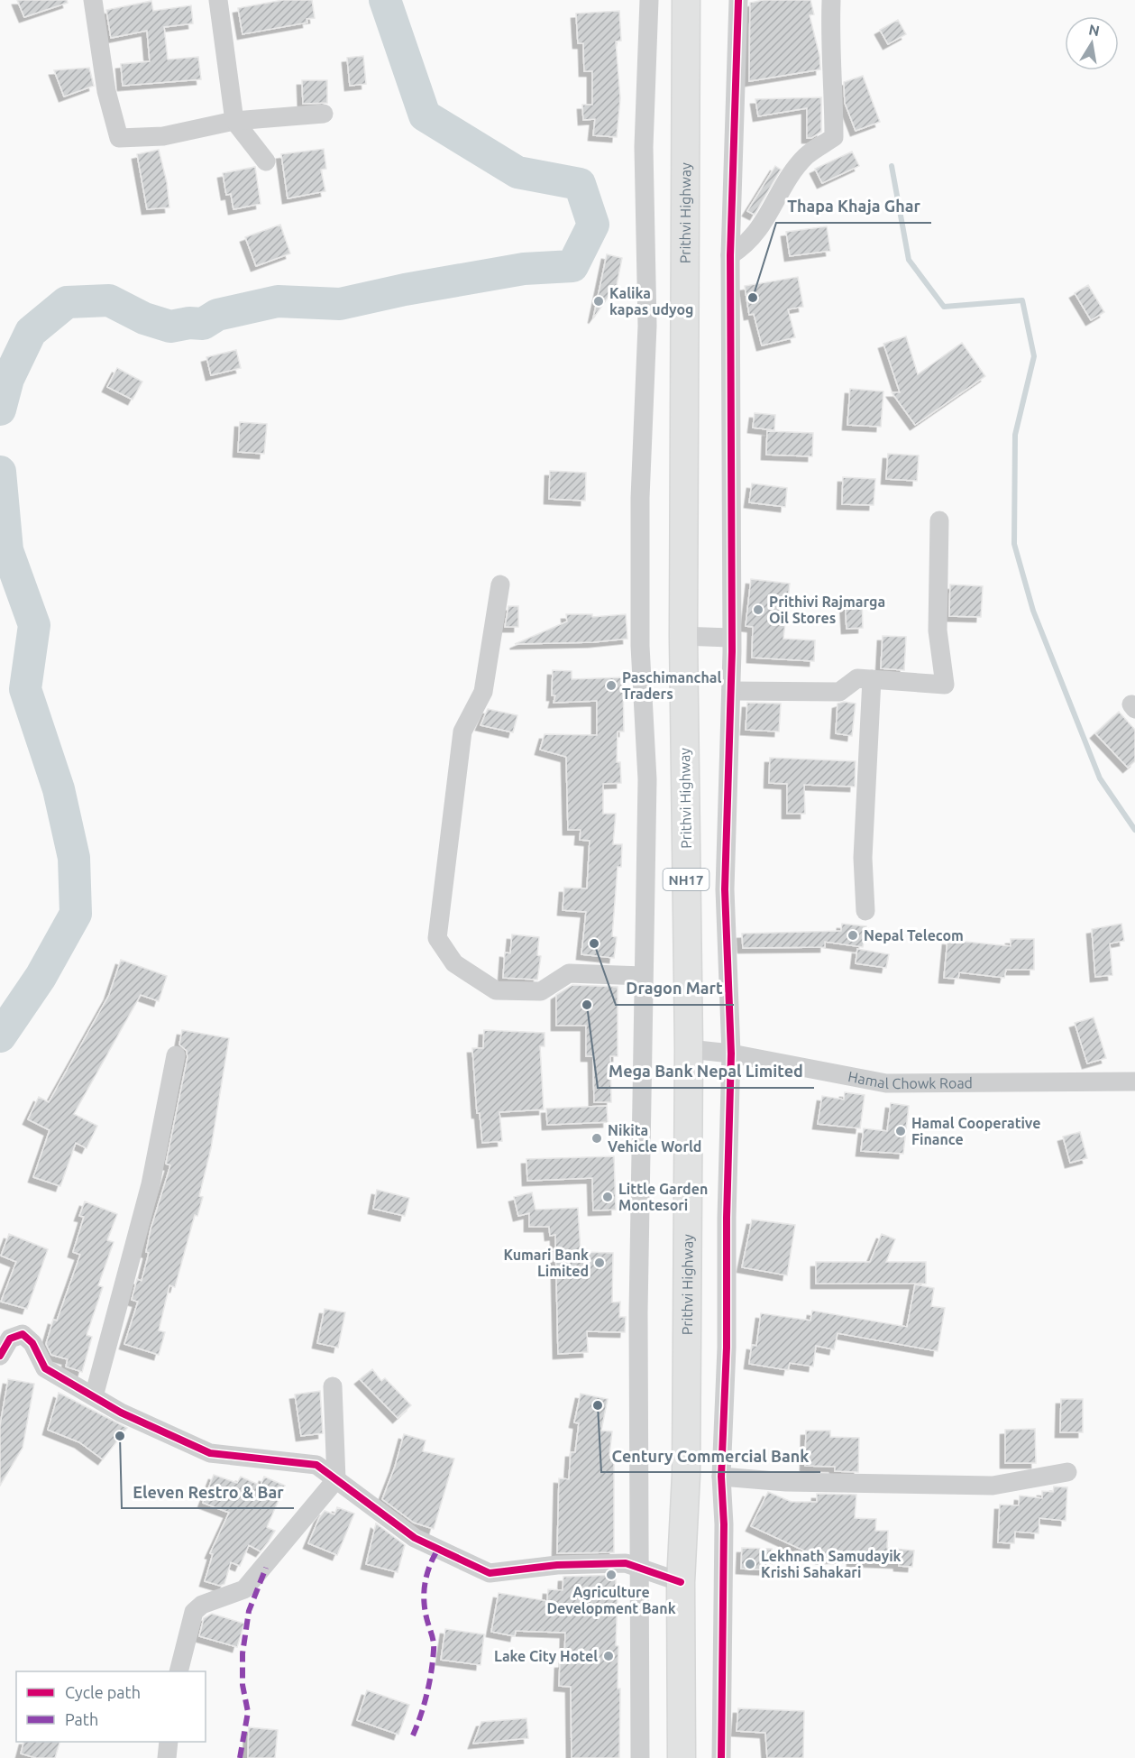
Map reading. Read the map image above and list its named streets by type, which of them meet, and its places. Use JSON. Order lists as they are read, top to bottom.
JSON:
{
  "streets": {
    "highway": ["Prithvi Highway", "NH17"],
    "street": ["Hamal Chowk Road"]
  },
  "crossings": [
    ["Prithvi Highway", "Hamal Chowk Road"]
  ],
  "places": [
    "Thapa Khaja Ghar",
    "Kalika kapas udyog",
    "Prithivi Rajmarga Oil Stores",
    "Paschimanchal Traders",
    "Nepal Telecom",
    "Dragon Mart",
    "Mega Bank Nepal Limited",
    "Hamal Cooperative Finance",
    "Nikita Vehicle World",
    "Little Garden Montesori",
    "Kumari Bank Limited",
    "Century Commercial Bank",
    "Eleven Restro & Bar",
    "Lekhnath Samudayik Krishi Sahakari",
    "Agriculture Development Bank",
    "Lake City Hotel"
  ],
  "legend": ["Cycle path", "Path"],
  "north": "top"
}
